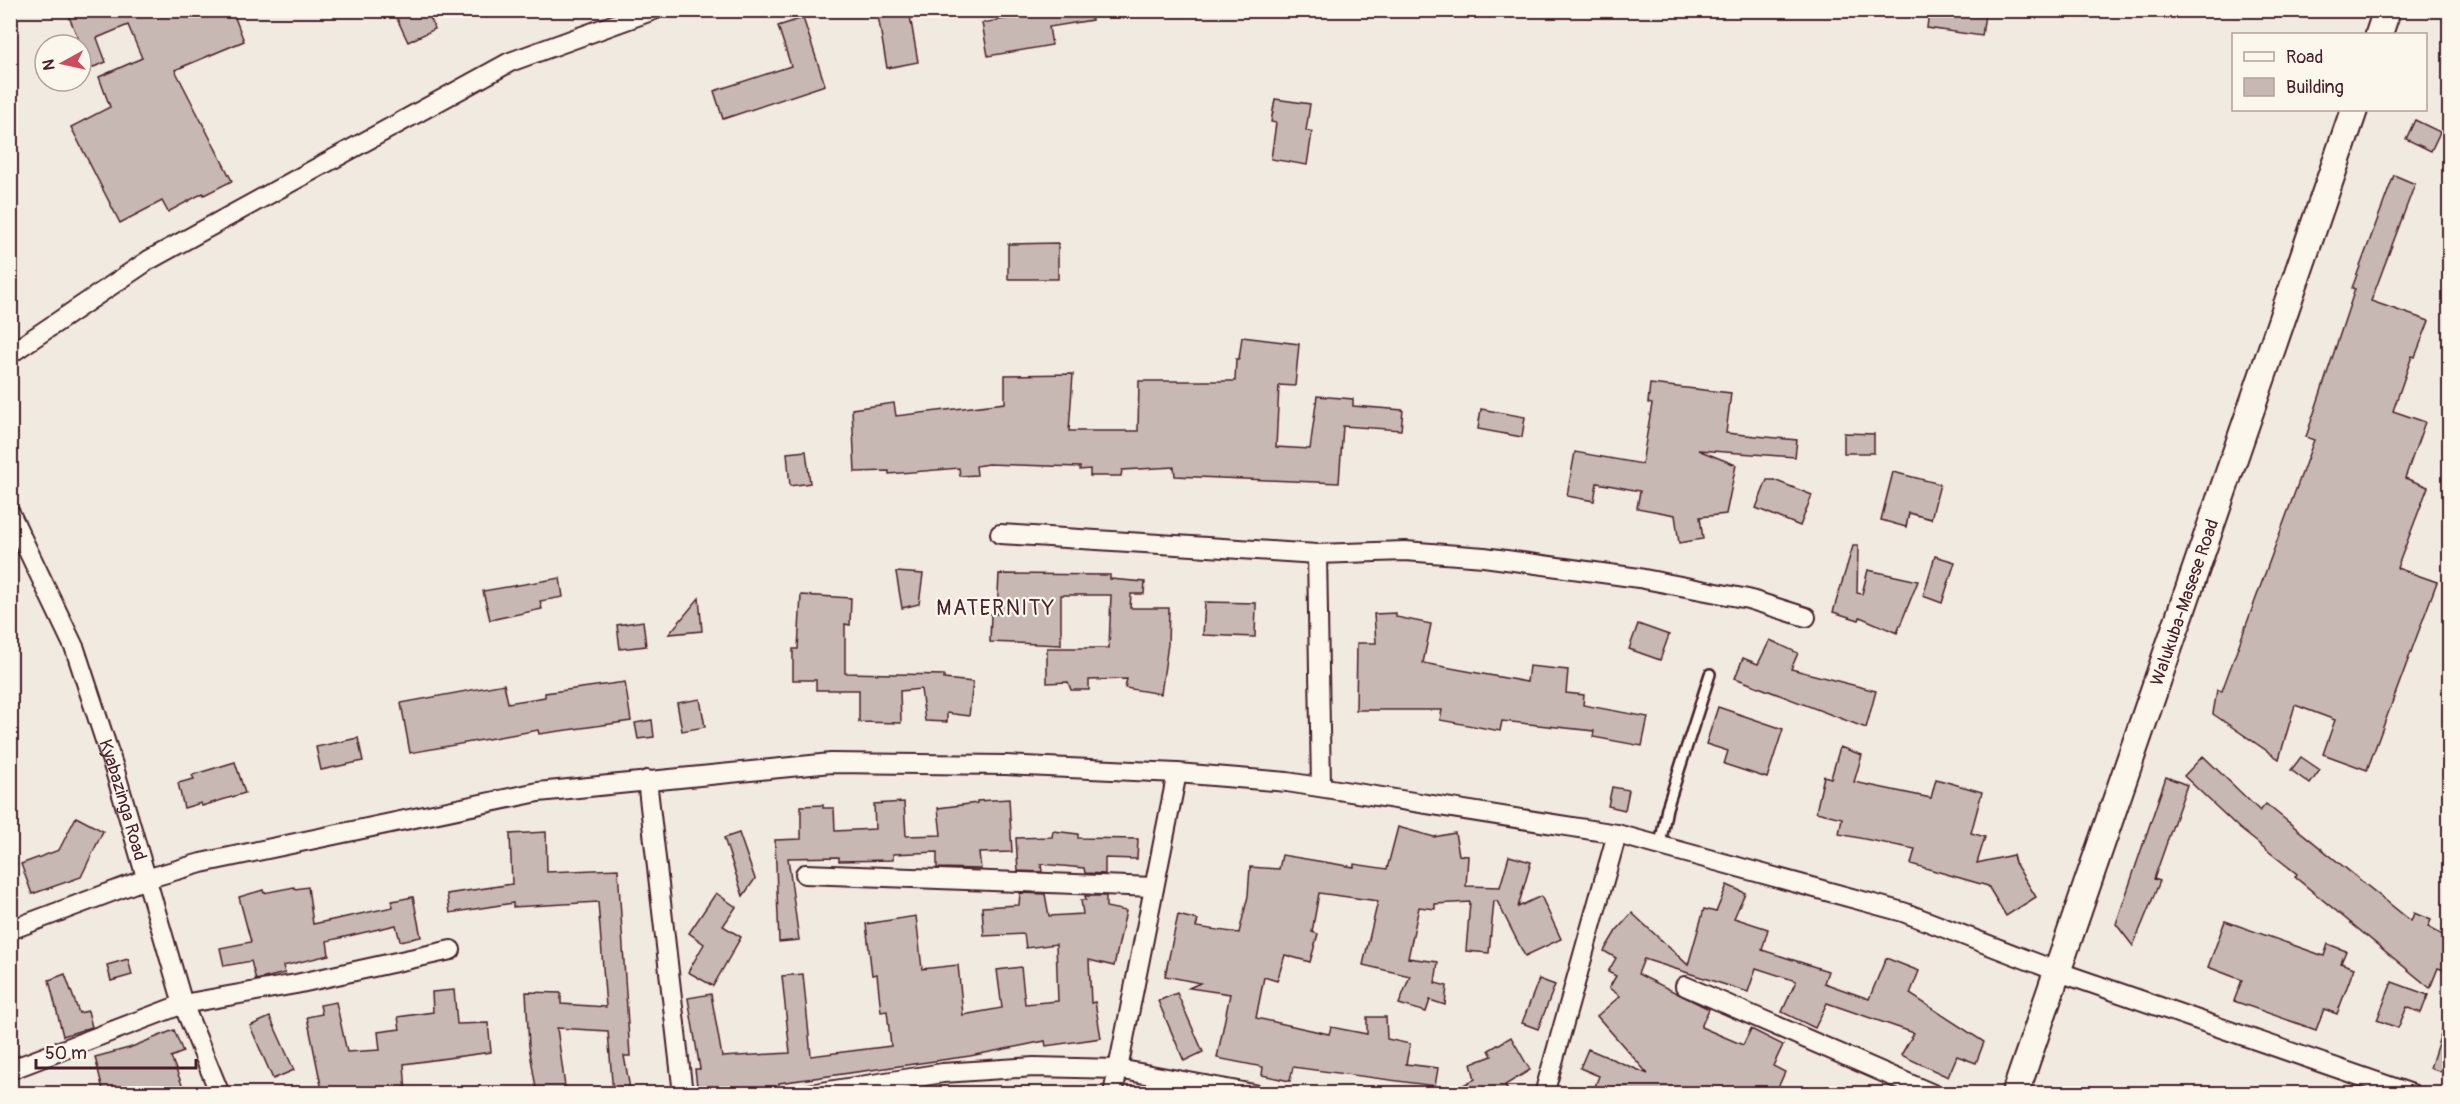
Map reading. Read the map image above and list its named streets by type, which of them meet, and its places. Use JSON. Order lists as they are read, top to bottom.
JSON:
{
  "streets": {
    "street": ["Walukuba-Masese Road", "Kyabazinga Road"]
  },
  "districts": ["MATERNITY"],
  "legend": ["Road", "Building"],
  "scale_bar": "50 m",
  "north": "left"
}
